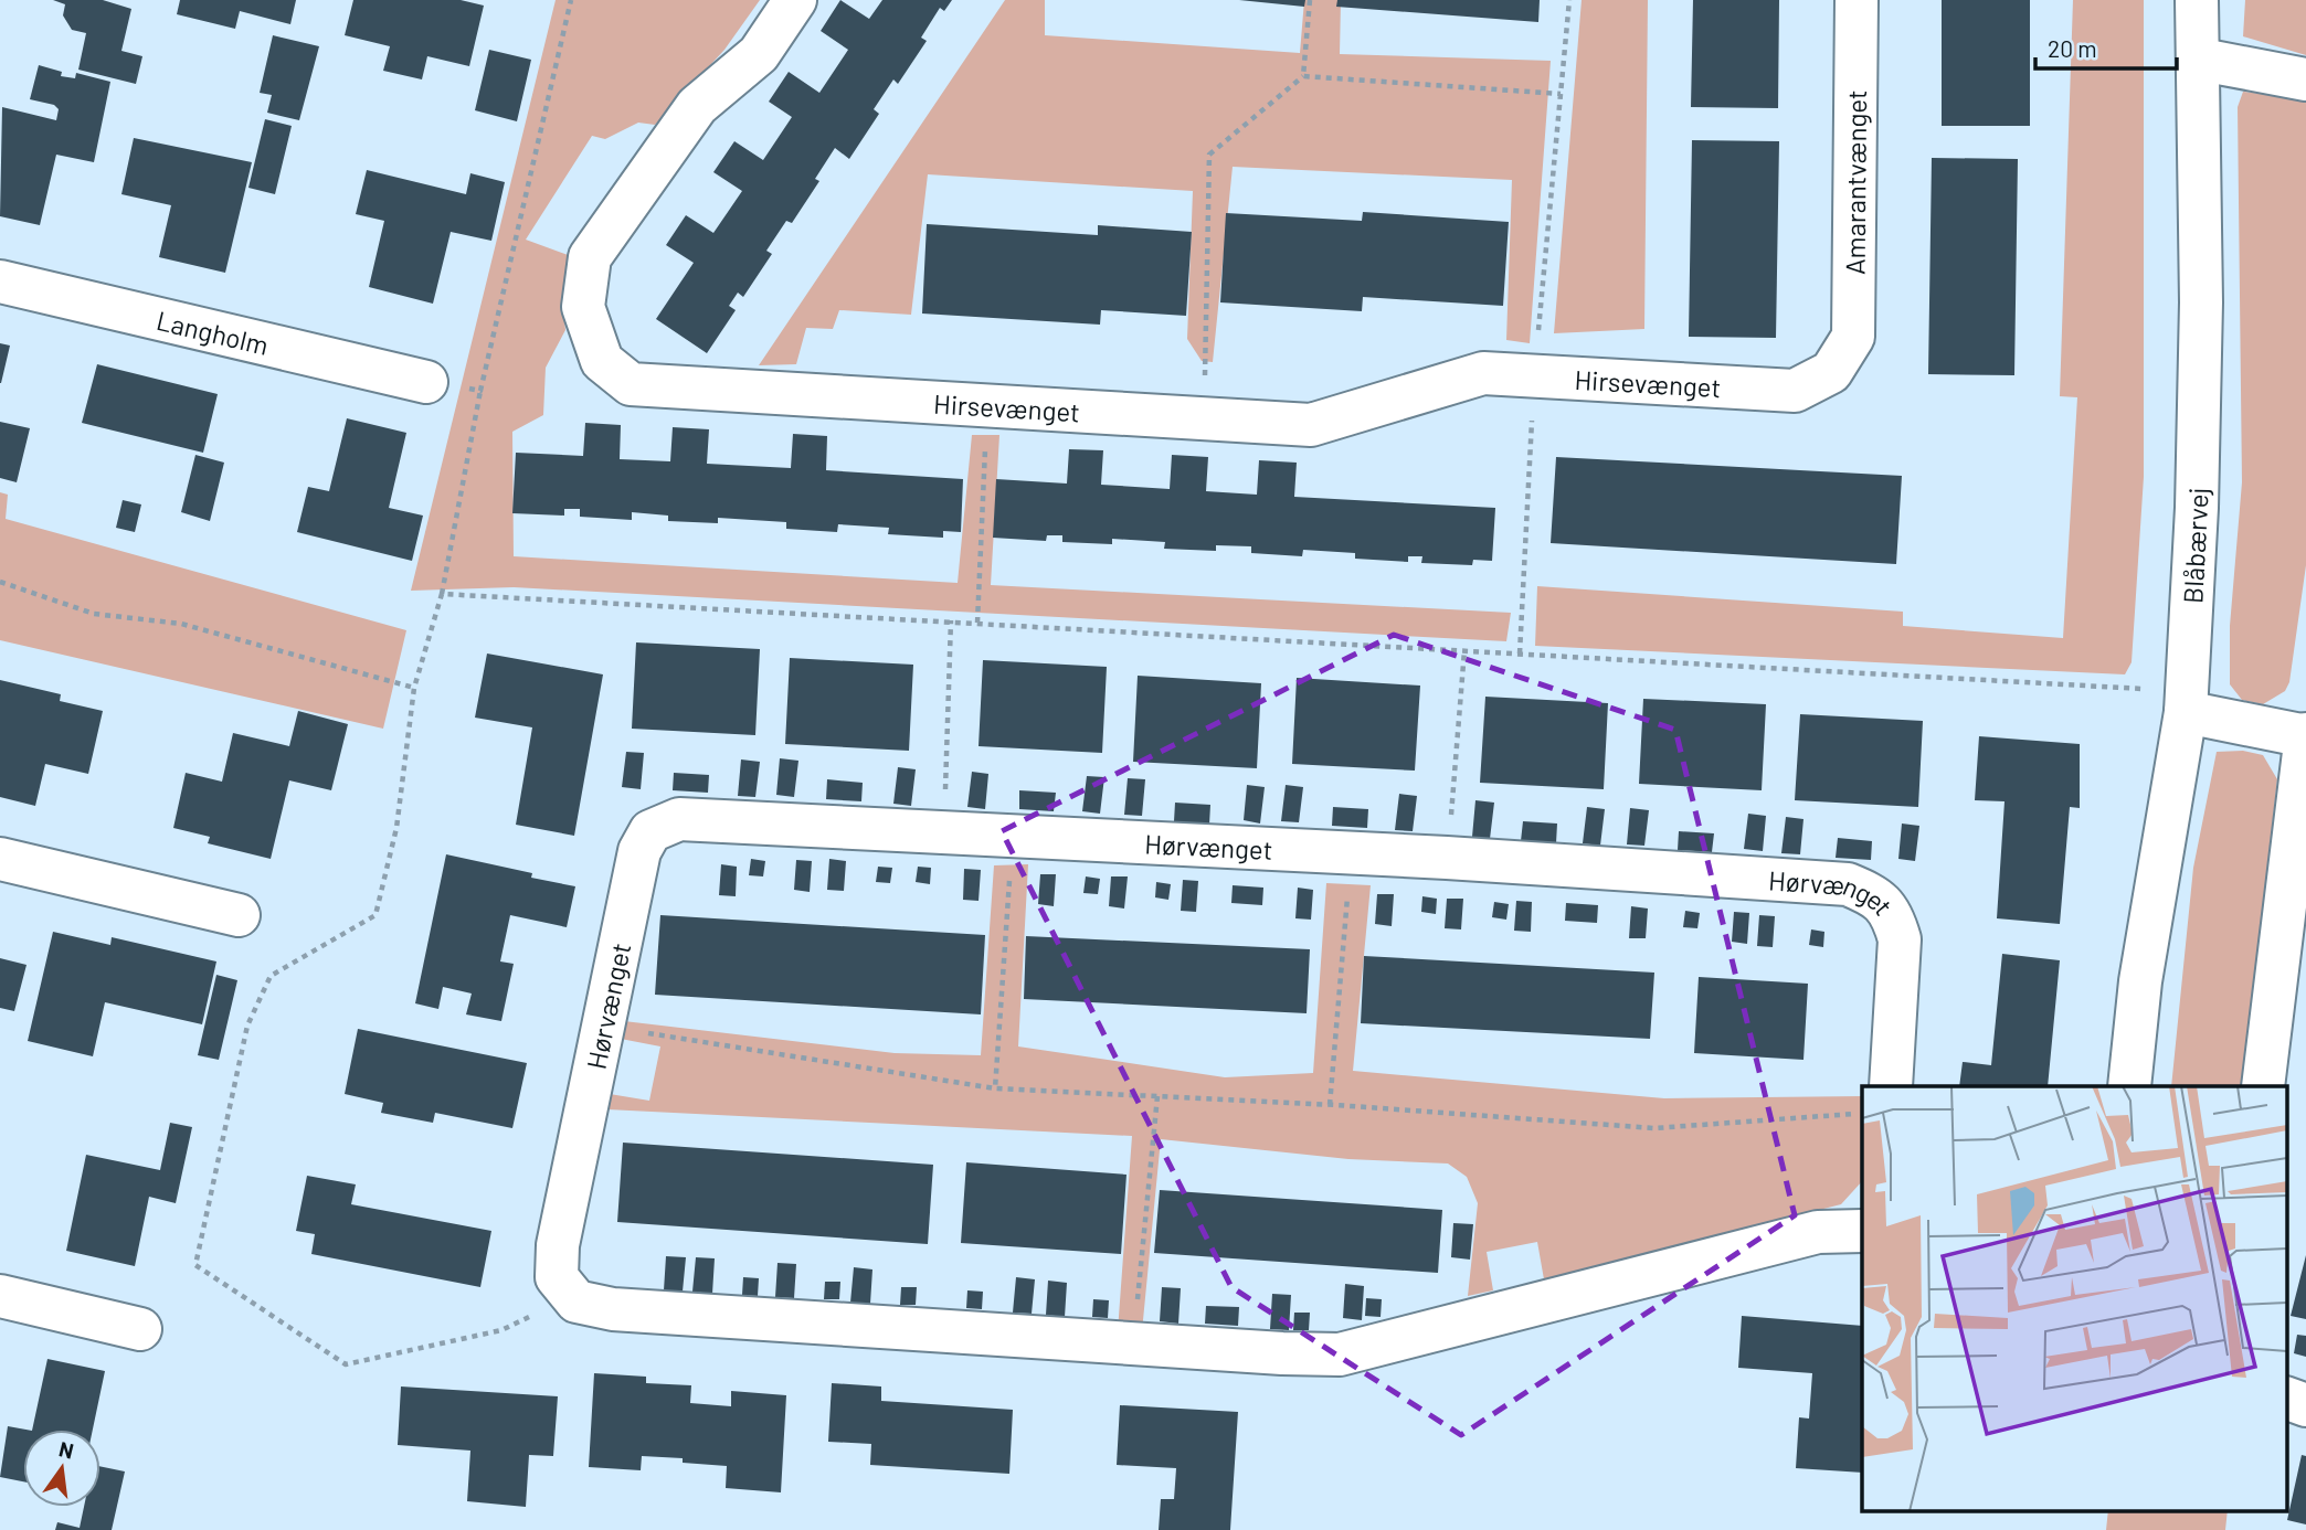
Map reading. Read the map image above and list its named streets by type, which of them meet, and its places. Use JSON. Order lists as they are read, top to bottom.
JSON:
{
  "streets": {
    "street": [
      "Amarantvænget",
      "Langholm",
      "Hirsevænget",
      "Blåbærvej",
      "Hørvænget"
    ]
  },
  "crossings": [
    ["Amarantvænget", "Hirsevænget"]
  ],
  "scale_bar": "20 m",
  "north": "top"
}
